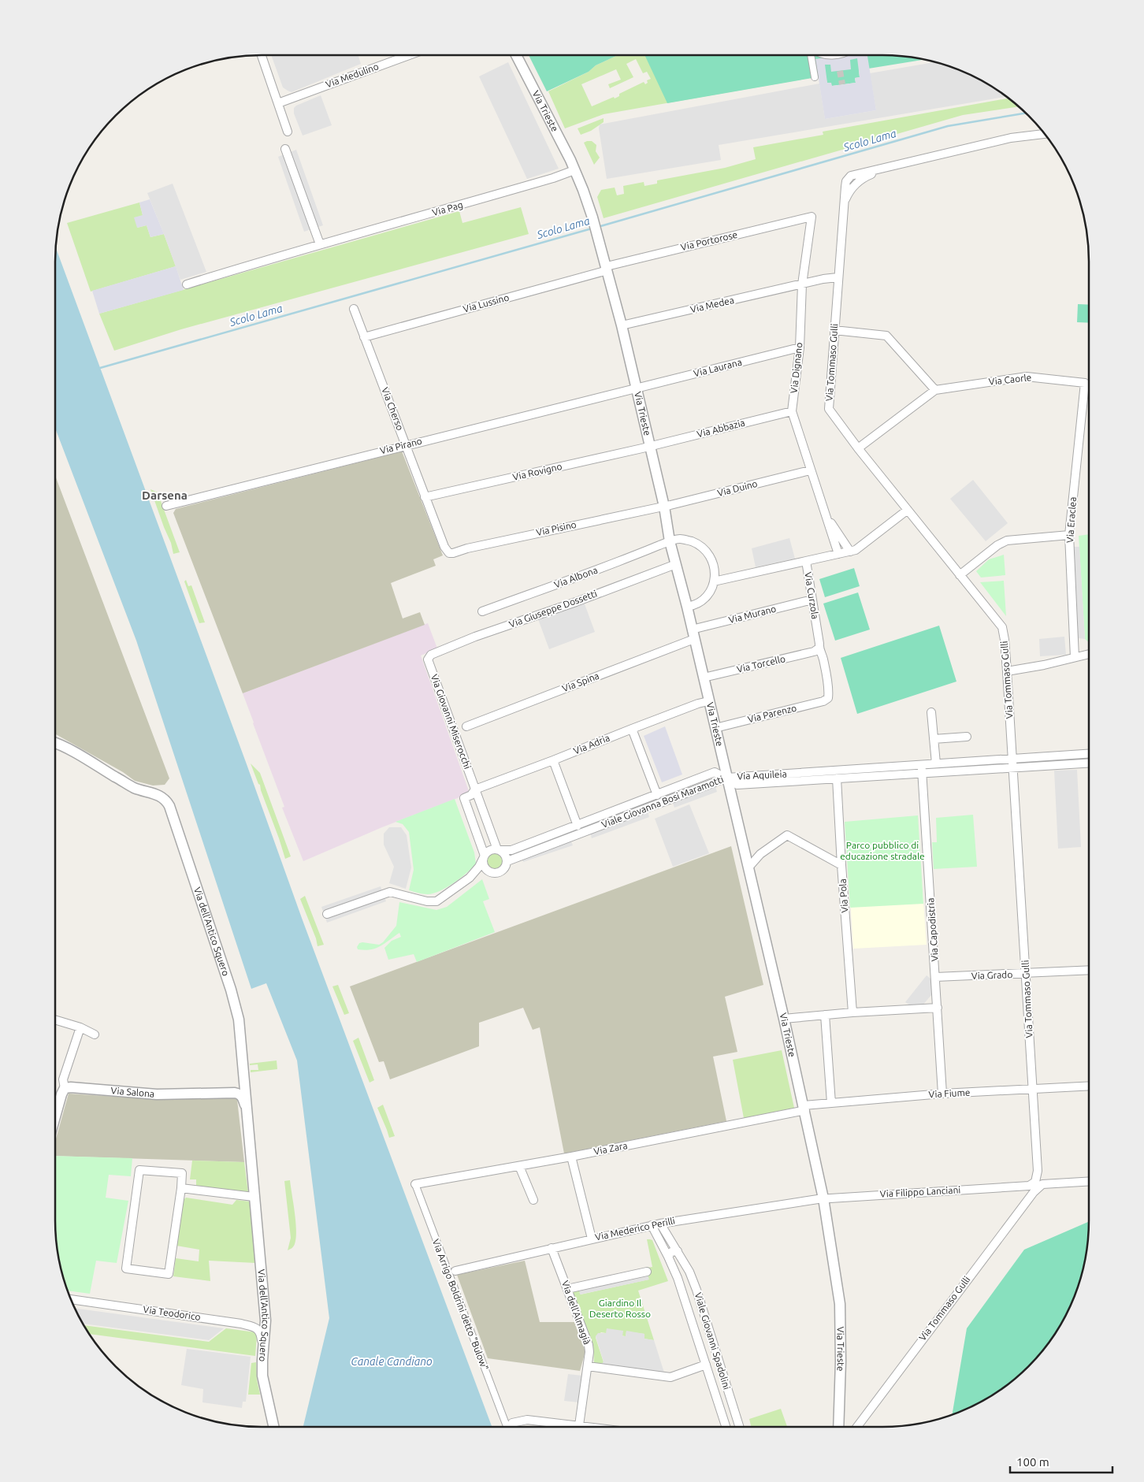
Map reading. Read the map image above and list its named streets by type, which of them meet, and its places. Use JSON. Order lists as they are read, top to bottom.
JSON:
{
  "streets": {
    "street": [
      "Via Medulino",
      "Via Trieste",
      "Via Pag",
      "Via Portorose",
      "Via Lussino",
      "Via Medea",
      "Via Tommaso Gulli",
      "Via Laurana",
      "Via Dignano",
      "Via Caorle",
      "Via Cherso",
      "Via Abbazia",
      "Via Pirano",
      "Via Rovigno",
      "Via Duino",
      "Via Eraclea",
      "Via Pisino",
      "Via Albona",
      "Via Curzola",
      "Via Giuseppe Dossetti",
      "Via Murano",
      "Via Torcello",
      "Via Spina",
      "Via Parenzo",
      "Via Giovanni Miserocchi",
      "Via Adria",
      "Via Aquileia",
      "Viale Giovanna Bosi Maramotti",
      "Via Pola",
      "Via Capodistria",
      "Via dell'Antico Squero",
      "Via Grado",
      "Via Salona",
      "Via Fiume",
      "Via Zara",
      "Via Filippo Lanciani",
      "Via Mederico Perilli",
      "Via Arrigo Boldrini detto \"Bulow\"",
      "Via dell'Almagià",
      "Via Teodorico",
      "Viale Giovanni Spadolini"
    ]
  },
  "crossings": [
    ["Via Trieste", "Via Pag"],
    ["Via Trieste", "Via Portorose"],
    ["Via Trieste", "Via Lussino"],
    ["Via Trieste", "Via Medea"],
    ["Via Trieste", "Via Laurana"],
    ["Via Trieste", "Via Abbazia"],
    ["Via Trieste", "Via Pirano"],
    ["Via Trieste", "Via Rovigno"],
    ["Via Trieste", "Via Duino"],
    ["Via Trieste", "Via Pisino"],
    ["Via Trieste", "Via Albona"],
    ["Via Trieste", "Via Giuseppe Dossetti"],
    ["Via Trieste", "Via Murano"],
    ["Via Trieste", "Via Torcello"],
    ["Via Trieste", "Via Spina"],
    ["Via Trieste", "Via Parenzo"],
    ["Via Trieste", "Via Adria"],
    ["Via Trieste", "Via Aquileia"],
    ["Via Trieste", "Viale Giovanna Bosi Maramotti"],
    ["Via Trieste", "Via Fiume"],
    ["Via Trieste", "Via Zara"],
    ["Via Trieste", "Via Filippo Lanciani"],
    ["Via Trieste", "Via Mederico Perilli"],
    ["Via Portorose", "Via Lussino"],
    ["Via Portorose", "Via Dignano"],
    ["Via Lussino", "Via Cherso"],
    ["Via Medea", "Via Tommaso Gulli"],
    ["Via Medea", "Via Dignano"],
    ["Via Tommaso Gulli", "Via Caorle"],
    ["Via Tommaso Gulli", "Via Curzola"],
    ["Via Tommaso Gulli", "Via Aquileia"],
    ["Via Tommaso Gulli", "Via Grado"],
    ["Via Tommaso Gulli", "Via Fiume"],
    ["Via Tommaso Gulli", "Via Filippo Lanciani"],
    ["Via Laurana", "Via Dignano"],
    ["Via Laurana", "Via Pirano"],
    ["Via Dignano", "Via Abbazia"],
    ["Via Dignano", "Via Duino"],
    ["Via Dignano", "Via Curzola"],
    ["Via Caorle", "Via Eraclea"],
    ["Via Cherso", "Via Pirano"],
    ["Via Cherso", "Via Rovigno"],
    ["Via Cherso", "Via Pisino"],
    ["Via Abbazia", "Via Rovigno"],
    ["Via Duino", "Via Pisino"],
    ["Via Curzola", "Via Murano"],
    ["Via Curzola", "Via Torcello"],
    ["Via Curzola", "Via Parenzo"],
    ["Via Giuseppe Dossetti", "Via Giovanni Miserocchi"],
    ["Via Murano", "Via Spina"],
    ["Via Giovanni Miserocchi", "Via Adria"],
    ["Via Giovanni Miserocchi", "Viale Giovanna Bosi Maramotti"],
    ["Via Aquileia", "Viale Giovanna Bosi Maramotti"],
    ["Via Aquileia", "Via Pola"],
    ["Via Aquileia", "Via Capodistria"],
    ["Via Capodistria", "Via Grado"],
    ["Via Capodistria", "Via Fiume"],
    ["Via dell'Antico Squero", "Via Salona"],
    ["Via dell'Antico Squero", "Via Teodorico"],
    ["Via Fiume", "Via Zara"],
    ["Via Zara", "Via Arrigo Boldrini detto \"Bulow\""],
    ["Via Filippo Lanciani", "Via Mederico Perilli"],
    ["Via Mederico Perilli", "Via Arrigo Boldrini detto \"Bulow\""],
    ["Via Mederico Perilli", "Via dell'Almagià"],
    ["Via Mederico Perilli", "Viale Giovanni Spadolini"]
  ],
  "districts": ["Darsena"],
  "water": ["Scolo Lama", "Canale Candiano"],
  "parks": ["Parco pubblico di educazione stradale", "Giardino Il Deserto Rosso"],
  "scale_bar": "100 m"
}
